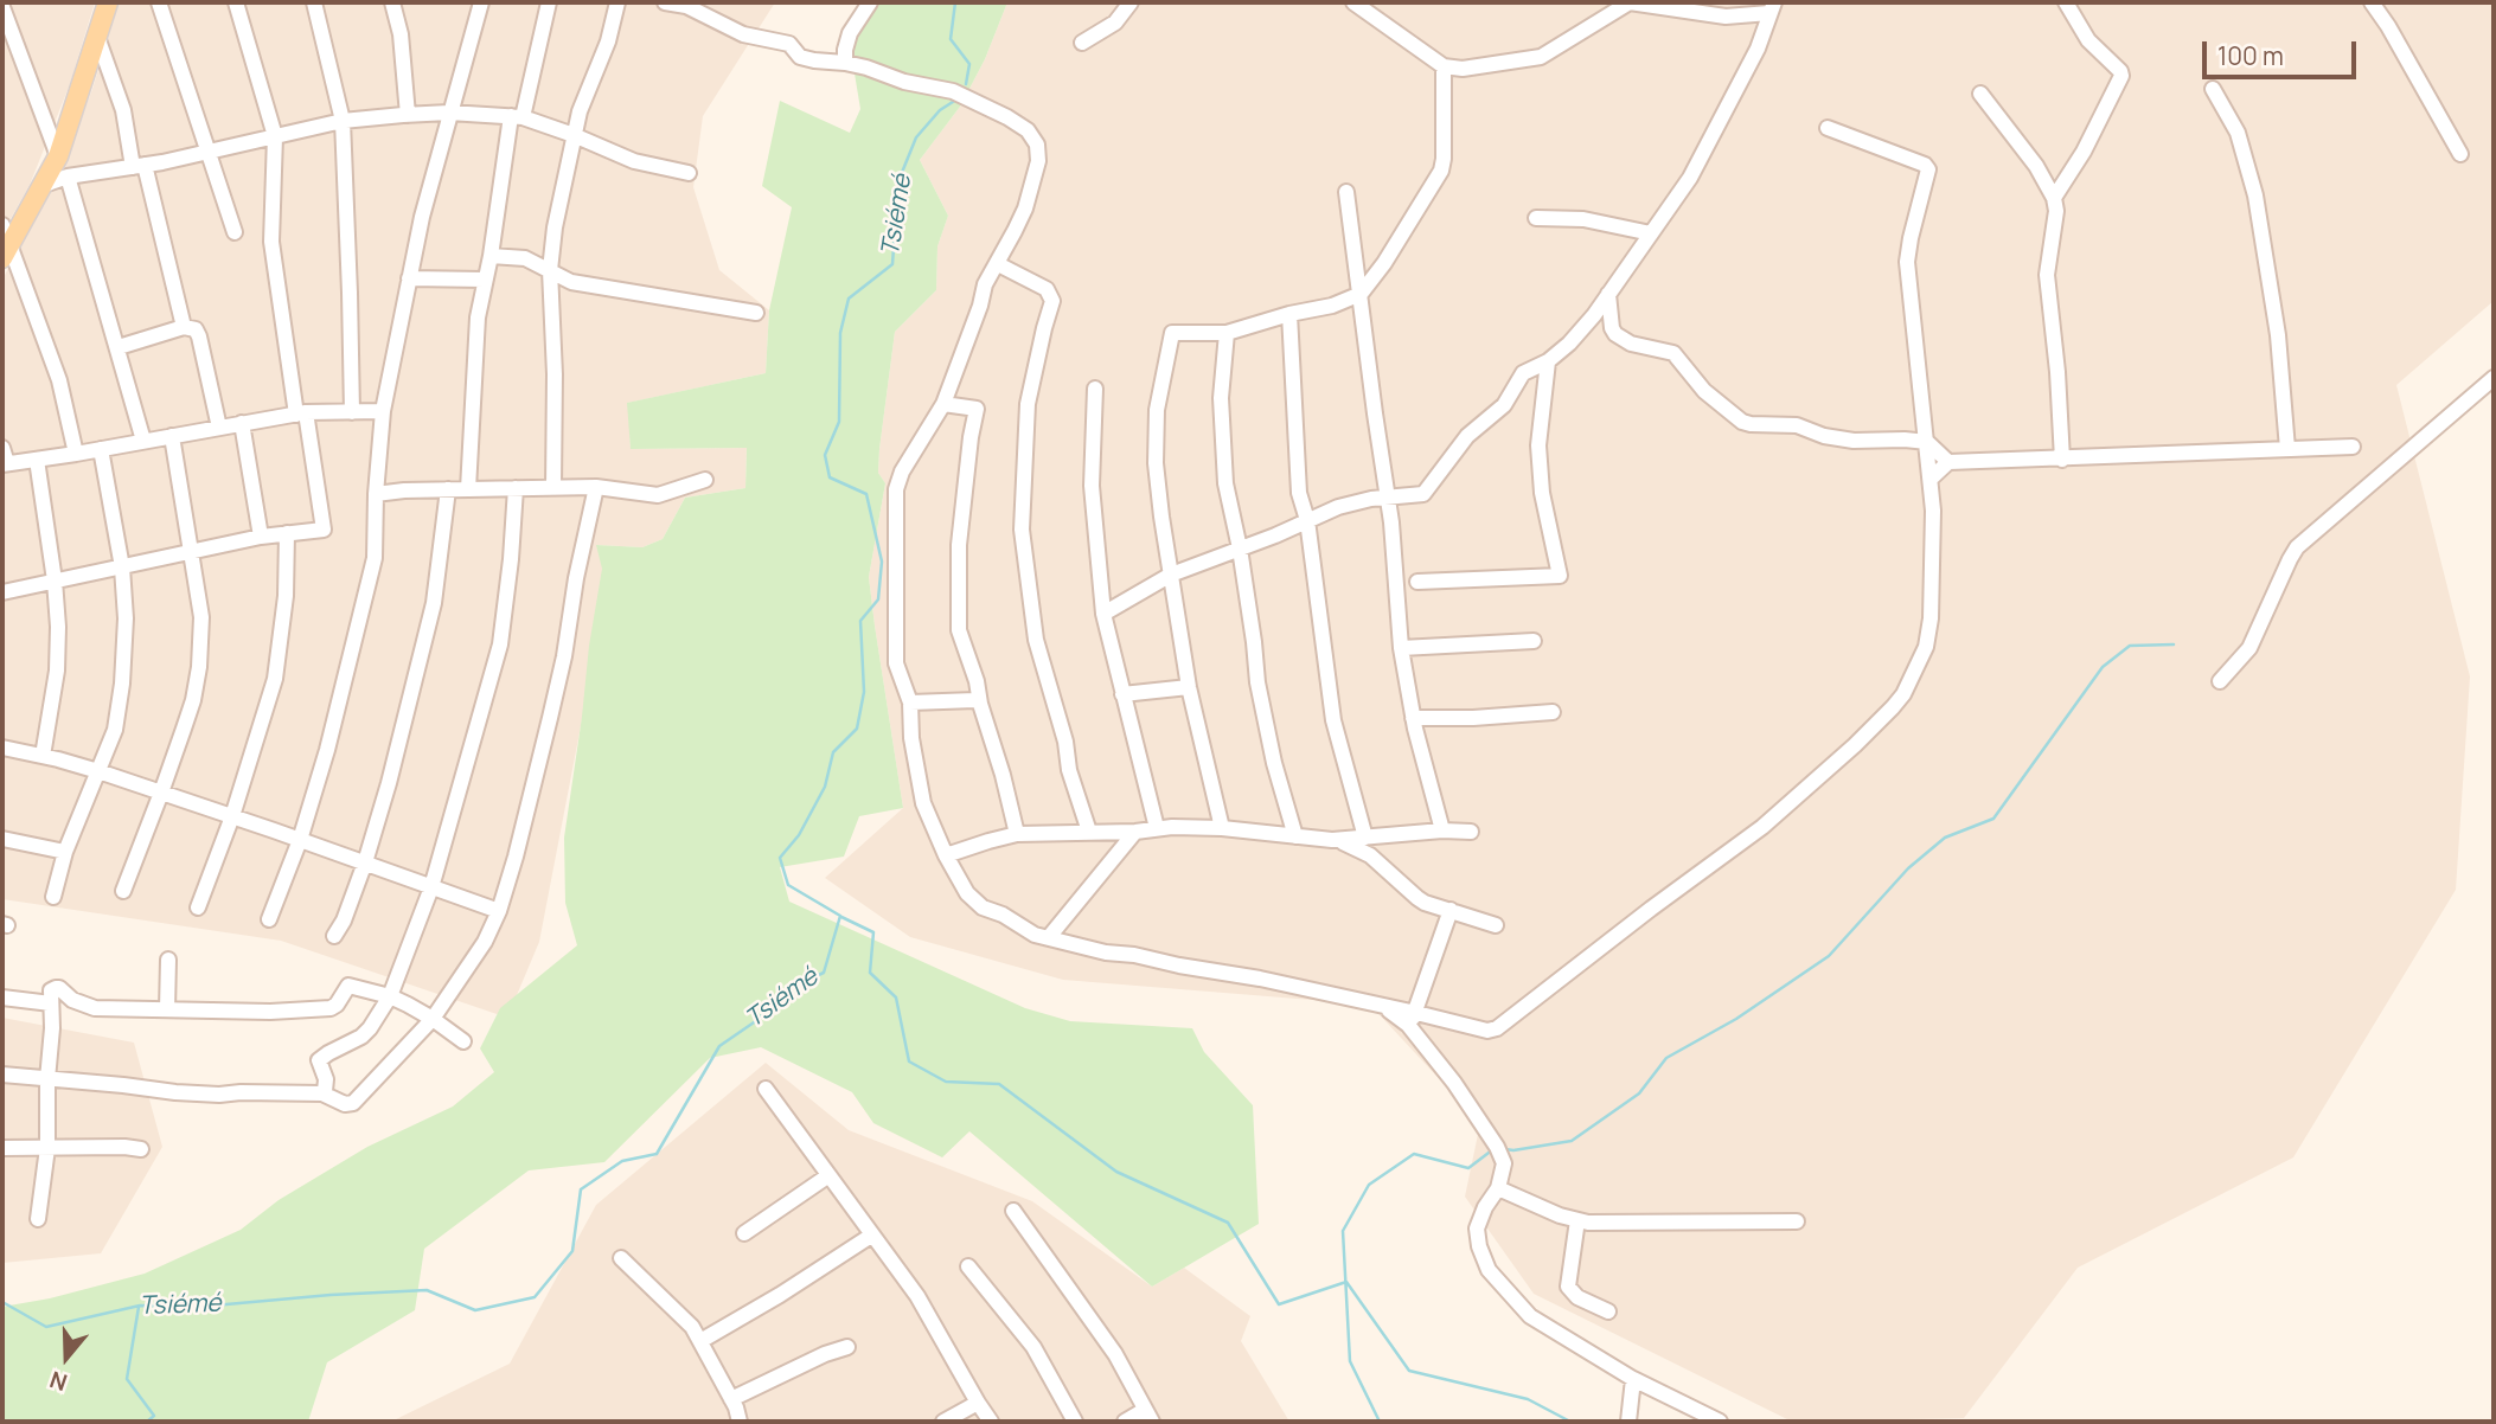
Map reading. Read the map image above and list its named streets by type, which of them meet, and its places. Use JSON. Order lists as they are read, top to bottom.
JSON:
{
  "water": ["Tsiémé"],
  "scale_bar": "100 m",
  "north": "bottom"
}
